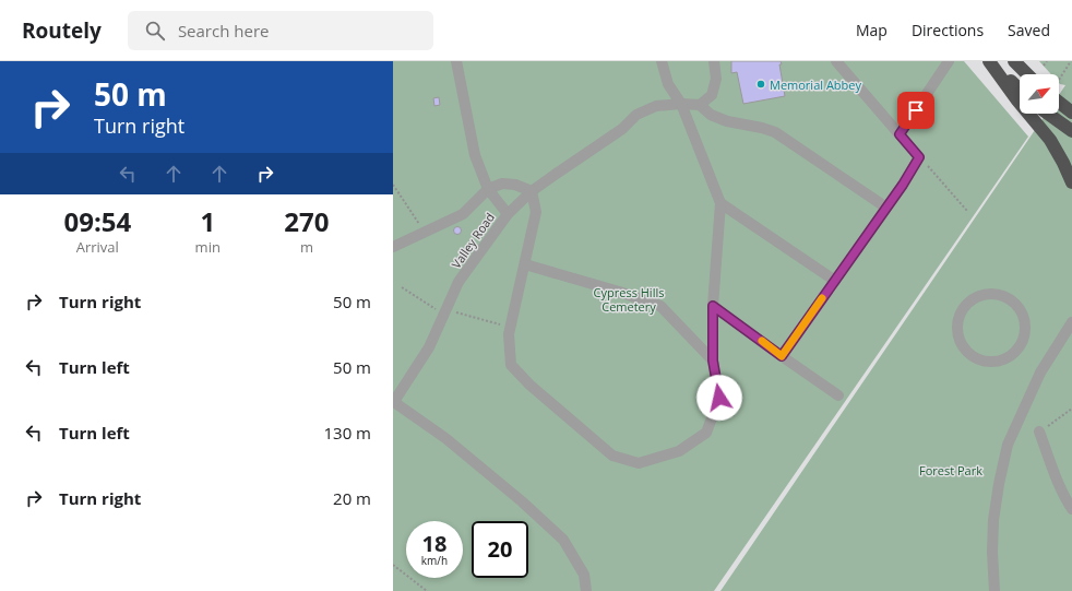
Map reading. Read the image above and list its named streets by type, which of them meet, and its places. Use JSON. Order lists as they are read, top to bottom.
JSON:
{
  "streets": {
    "street": ["Valley Road"]
  },
  "parks": ["Cypress Hills Cemetery", "Forest Park"],
  "places": ["Memorial Abbey"],
  "north": "top right",
  "page": {
    "header": "Routely",
    "search": "Search here",
    "nav": ["Map", "Directions", "Saved"],
    "turn": ["50 m", "Turn right"],
    "eta": [
      "09:54",
      "Arrival",
      "1",
      "min",
      "270",
      "m"
    ],
    "list": [
      {
        "name": "Turn right",
        "value": "50 m"
      },
      {
        "name": "Turn left",
        "value": "50 m"
      },
      {
        "name": "Turn left",
        "value": "130 m"
      },
      {
        "name": "Turn right",
        "value": "20 m"
      }
    ],
    "speed": "18 km/h",
    "limit": "20"
  }
}
